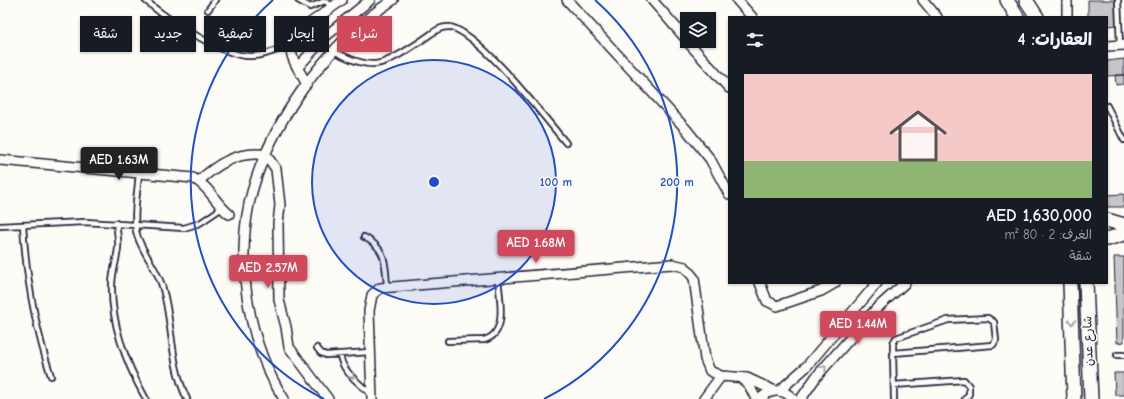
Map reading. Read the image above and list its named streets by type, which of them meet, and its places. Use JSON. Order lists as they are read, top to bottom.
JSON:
{
  "streets": {
    "street": ["شارع عدن"]
  },
  "page": {
    "chip": [
      "شراء",
      "إيجار",
      "تصفية",
      "جديد",
      "شقة"
    ],
    "heading": "العقارات: 4",
    "list": [
      {
        "name": "AED 1,630,000",
        "note": "الغرف: 2 · 80 m² · شقة"
      }
    ],
    "price": [
      "AED 1.63M",
      "AED 1.68M",
      "AED 2.57M",
      "AED 1.44M"
    ]
  },
  "rings": ["100 m", "200 m"]
}
